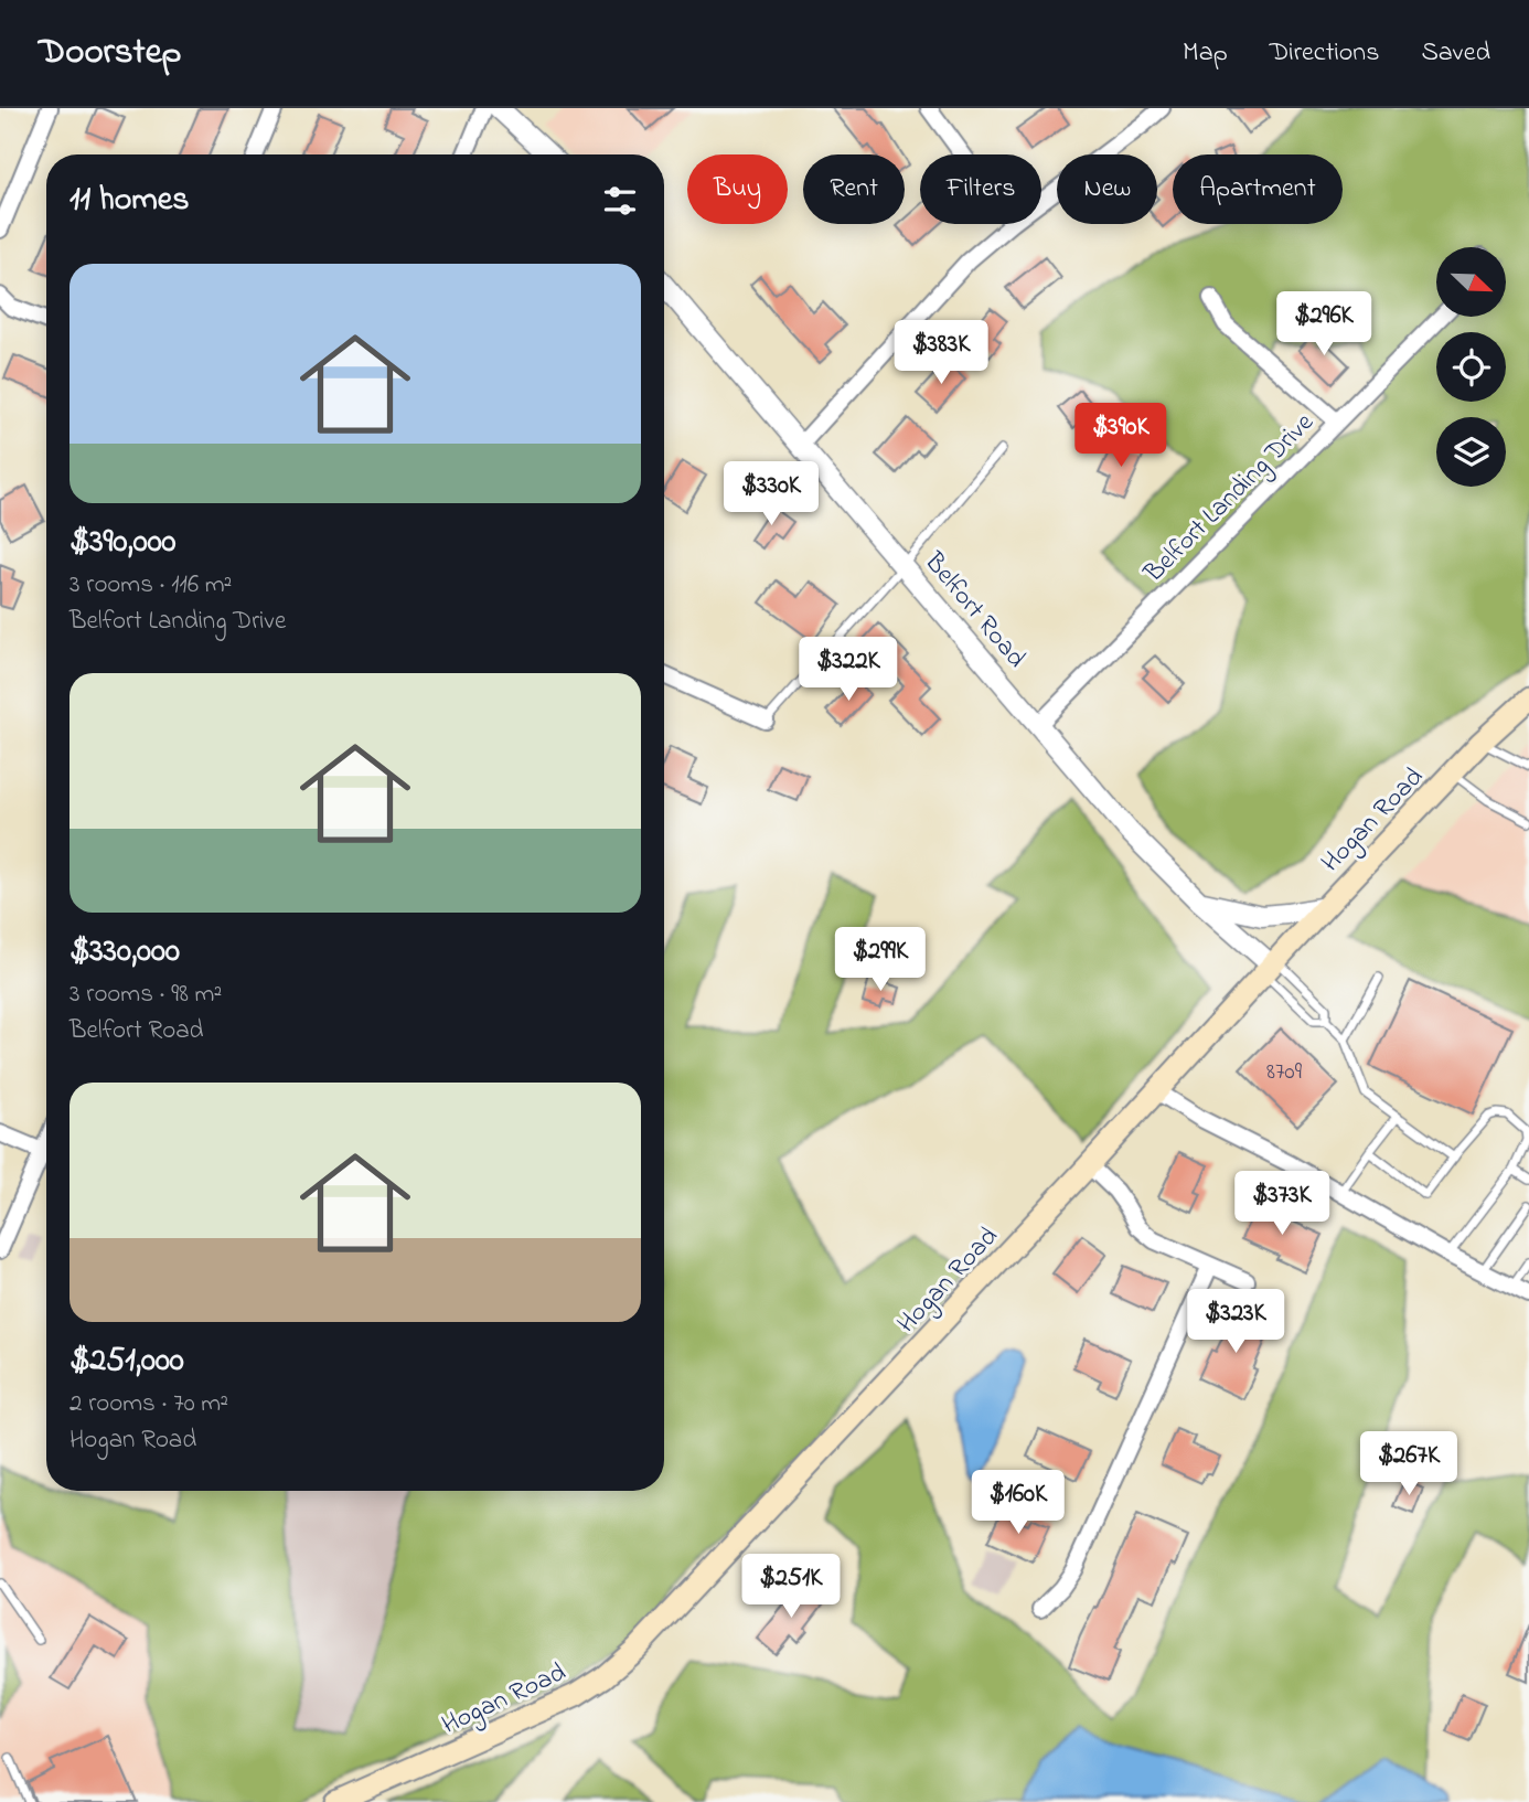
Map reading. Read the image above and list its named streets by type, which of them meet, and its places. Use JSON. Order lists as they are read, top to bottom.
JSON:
{
  "streets": {
    "main road": ["Hogan Road"],
    "street": ["Belfort Landing Drive", "Belfort Road"]
  },
  "crossings": [
    ["Belfort Landing Drive", "Belfort Road"],
    ["Belfort Road", "Hogan Road"]
  ],
  "house_numbers": ["8709"],
  "north": "bottom right",
  "page": {
    "header": "Doorstep",
    "nav": ["Map", "Directions", "Saved"],
    "chip": [
      "Buy",
      "Rent",
      "Filters",
      "New",
      "Apartment"
    ],
    "heading": "11 homes",
    "list": [
      {
        "name": "$390,000",
        "note": "3 rooms · 116 m² · Belfort Landing Drive"
      },
      {
        "name": "$330,000",
        "note": "3 rooms · 98 m² · Belfort Road"
      },
      {
        "name": "$251,000",
        "note": "2 rooms · 70 m² · Hogan Road"
      }
    ],
    "price": [
      "$296K",
      "$383K",
      "$390K",
      "$330K",
      "$322K",
      "$299K",
      "$373K",
      "$323K",
      "$267K",
      "$160K",
      "$251K"
    ]
  }
}
